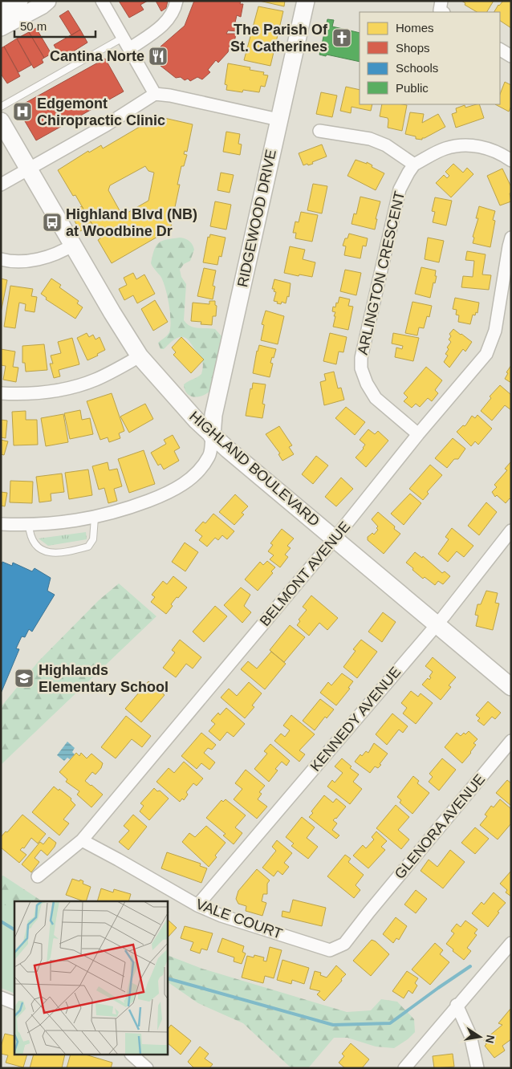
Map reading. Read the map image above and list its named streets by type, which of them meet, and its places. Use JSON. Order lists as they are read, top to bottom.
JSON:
{
  "streets": {
    "street": [
      "RIDGEWOOD DRIVE",
      "ARLINGTON CRESCENT",
      "HIGHLAND BOULEVARD",
      "BELMONT AVENUE",
      "KENNEDY AVENUE",
      "GLENORA AVENUE",
      "VALE COURT"
    ]
  },
  "crossings": [
    ["RIDGEWOOD DRIVE", "HIGHLAND BOULEVARD"],
    ["ARLINGTON CRESCENT", "BELMONT AVENUE"],
    ["HIGHLAND BOULEVARD", "BELMONT AVENUE"],
    ["HIGHLAND BOULEVARD", "KENNEDY AVENUE"],
    ["BELMONT AVENUE", "VALE COURT"],
    ["KENNEDY AVENUE", "VALE COURT"],
    ["GLENORA AVENUE", "VALE COURT"]
  ],
  "places": {
    "church": ["The Parish Of St. Catherines"],
    "restaurant": ["Cantina Norte"],
    "hospital": ["Edgemont Chiropractic Clinic"],
    "bus stop": ["Highland Blvd (NB) at Woodbine Dr"],
    "school or university": ["Highlands Elementary School"]
  },
  "legend": [
    "Homes",
    "Shops",
    "Schools",
    "Public"
  ],
  "scale_bar": "50 m",
  "north": "right"
}
